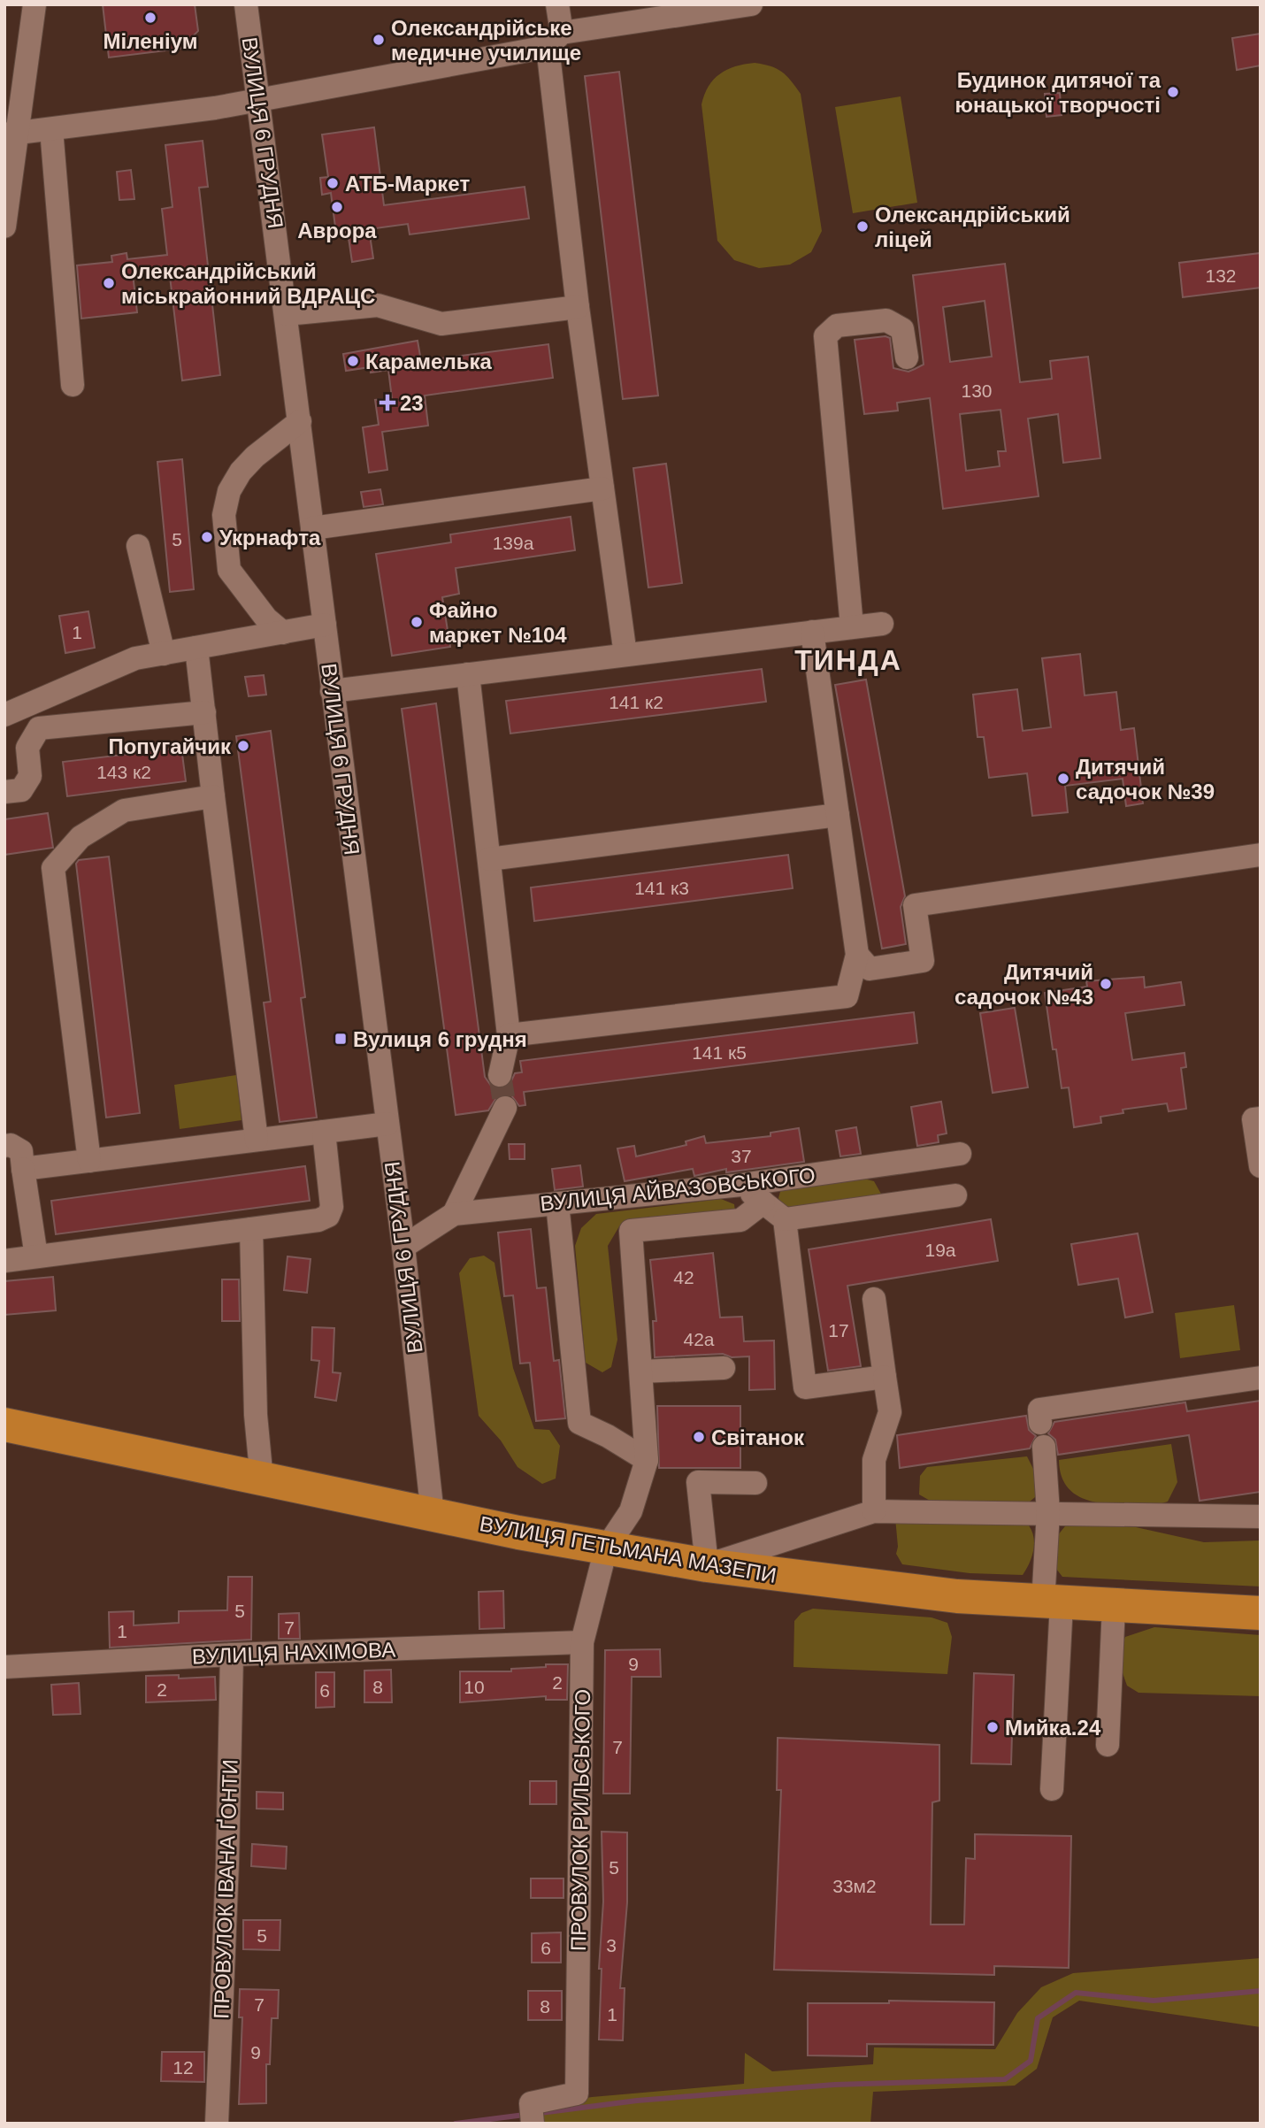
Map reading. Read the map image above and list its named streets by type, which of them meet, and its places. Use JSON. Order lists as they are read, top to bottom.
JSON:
{
  "streets": {
    "highway": ["ВУЛИЦЯ ГЕТЬМАНА МАЗЕПИ"],
    "street": [
      "ВУЛИЦЯ 6 ГРУДНЯ",
      "ВУЛИЦЯ АЙВАЗОВСЬКОГО",
      "ВУЛИЦЯ НАХІМОВА",
      "ПРОВУЛОК РИЛЬСЬКОГО",
      "ПРОВУЛОК ІВАНА ҐОНТИ"
    ]
  },
  "crossings": [
    ["ВУЛИЦЯ 6 ГРУДНЯ", "ВУЛИЦЯ АЙВАЗОВСЬКОГО"],
    ["ВУЛИЦЯ 6 ГРУДНЯ", "ВУЛИЦЯ ГЕТЬМАНА МАЗЕПИ"],
    ["ВУЛИЦЯ ГЕТЬМАНА МАЗЕПИ", "ПРОВУЛОК РИЛЬСЬКОГО"],
    ["ВУЛИЦЯ НАХІМОВА", "ПРОВУЛОК РИЛЬСЬКОГО"],
    ["ВУЛИЦЯ НАХІМОВА", "ПРОВУЛОК ІВАНА ҐОНТИ"]
  ],
  "districts": ["ТИНДА"],
  "places": {
    "other": [
      "Міленіум",
      "Олександрійське медичне училище",
      "Будинок дитячої та юнацької творчості",
      "АТБ-Маркет",
      "Аврора",
      "Олександрійський ліцей",
      "Олександрійський міськрайонний ВДРАЦС",
      "Карамелька",
      "Укрнафта",
      "Файно маркет №104",
      "Попугайчик",
      "Дитячий садочок №39",
      "Дитячий садочок №43",
      "Світанок",
      "Мийка.24"
    ],
    "health": ["23"],
    "transit": ["Вулиця 6 грудня"]
  },
  "house_numbers": [
    "132",
    "130",
    "5",
    "139а",
    "1",
    "141 к2",
    "143 к2",
    "141 к3",
    "141 к5",
    "37",
    "19а",
    "42",
    "17",
    "42а",
    "5",
    "7",
    "1",
    "9",
    "2",
    "8",
    "10",
    "2",
    "6",
    "7",
    "5",
    "33м2",
    "5",
    "3",
    "6",
    "7",
    "8",
    "1",
    "9",
    "12"
  ]
}
